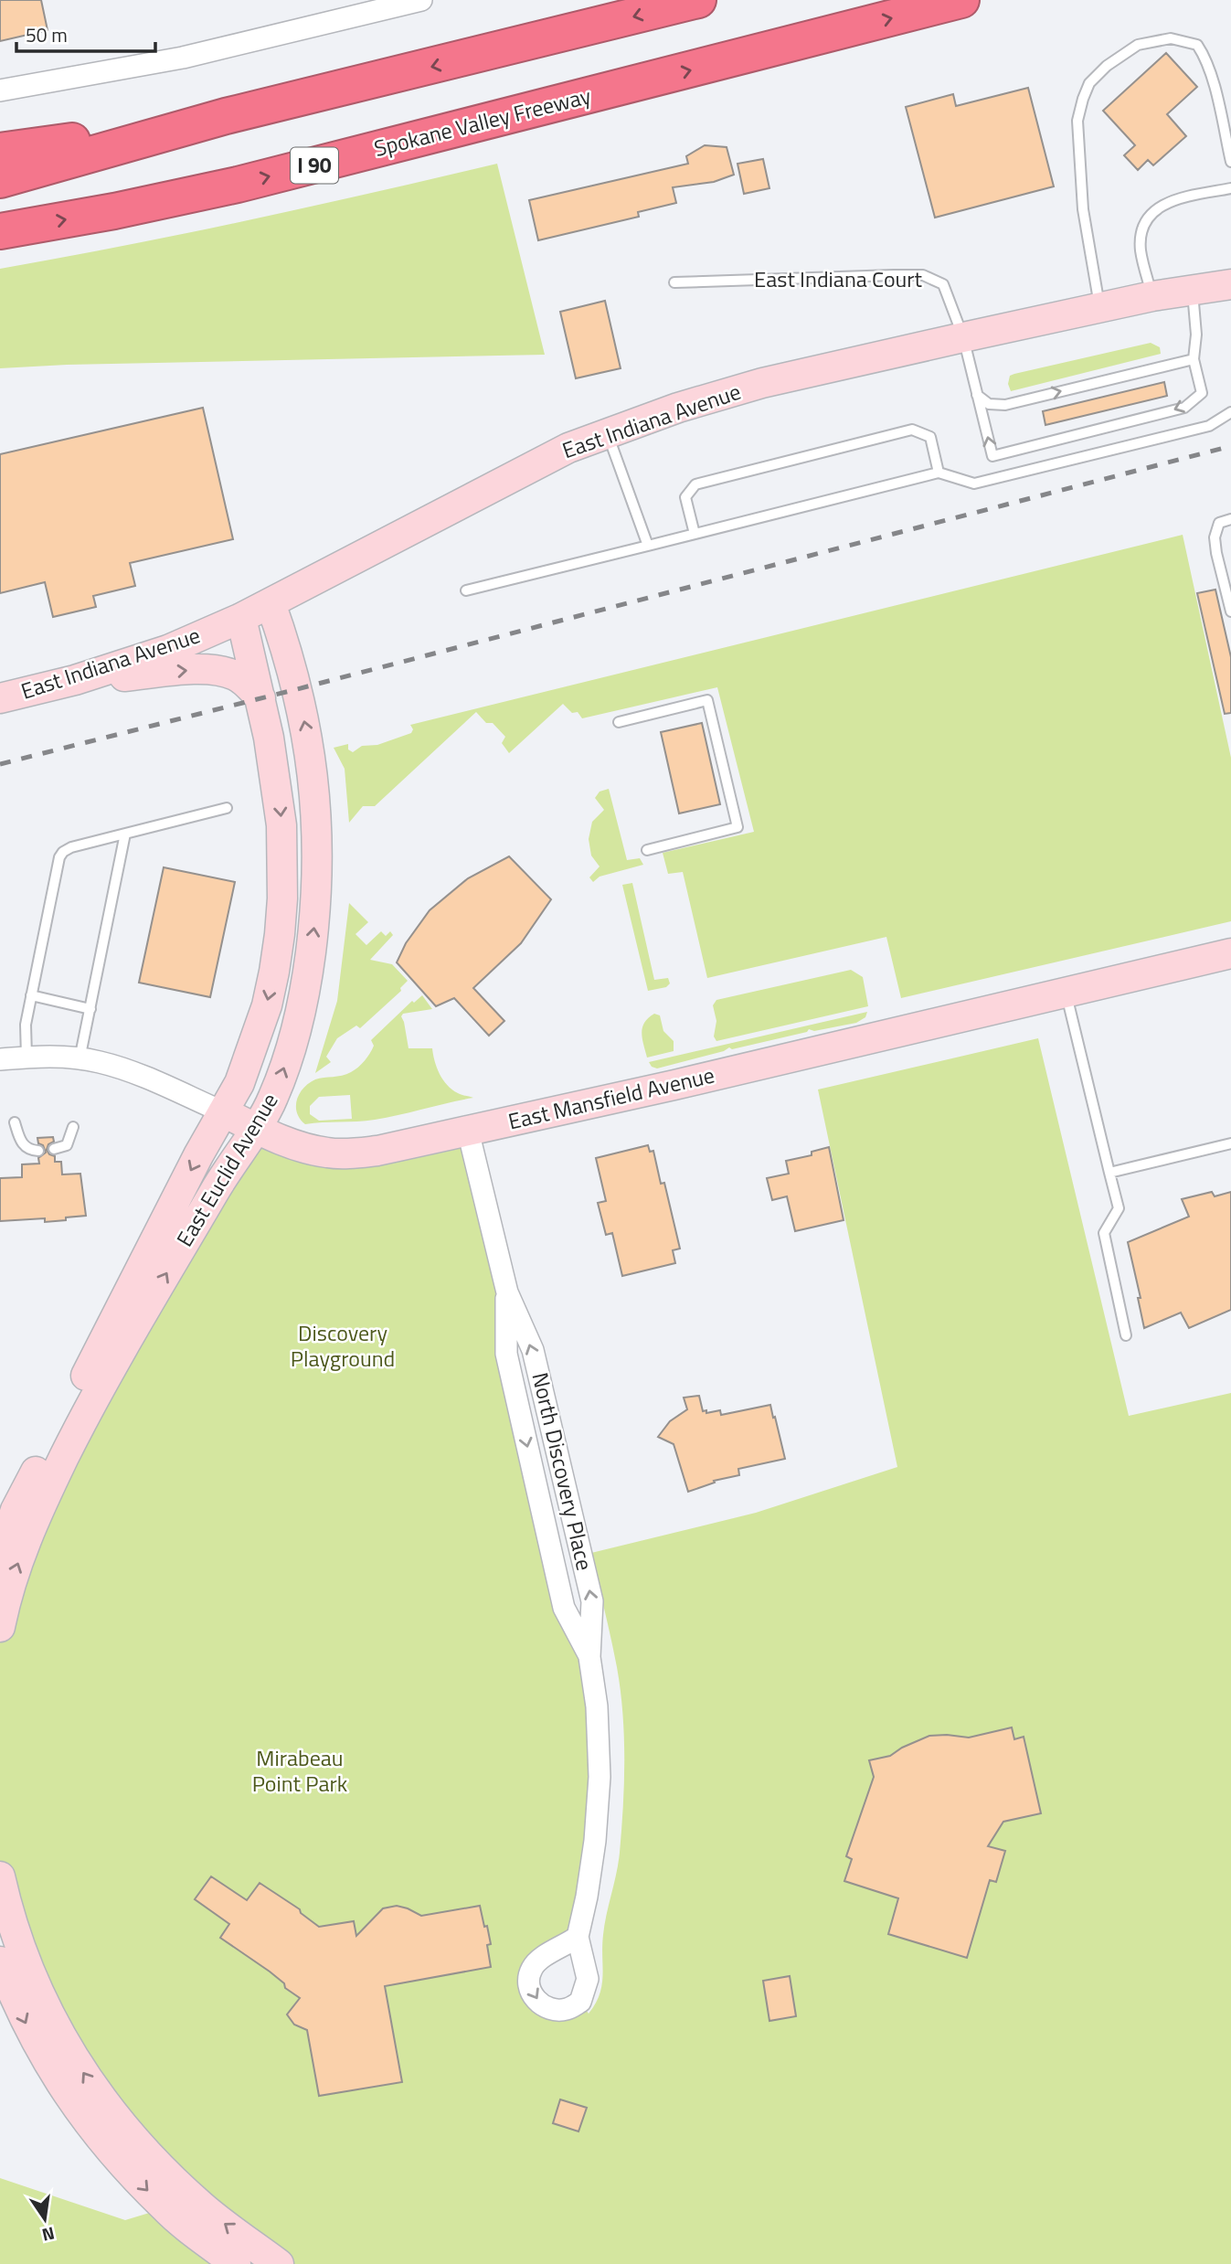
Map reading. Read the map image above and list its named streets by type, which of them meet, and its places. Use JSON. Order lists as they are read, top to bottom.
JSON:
{
  "streets": {
    "highway": ["Spokane Valley Freeway", "I 90"],
    "street": [
      "East Indiana Avenue",
      "East Mansfield Avenue",
      "East Euclid Avenue",
      "North Discovery Place"
    ],
    "lane": ["East Indiana Court"]
  },
  "crossings": [
    ["East Indiana Court", "East Indiana Avenue"],
    ["East Indiana Avenue", "East Euclid Avenue"],
    ["East Mansfield Avenue", "East Euclid Avenue"],
    ["East Mansfield Avenue", "North Discovery Place"]
  ],
  "parks": ["Discovery Playground", "Mirabeau Point Park"],
  "scale_bar": "50 m",
  "north": "bottom"
}
